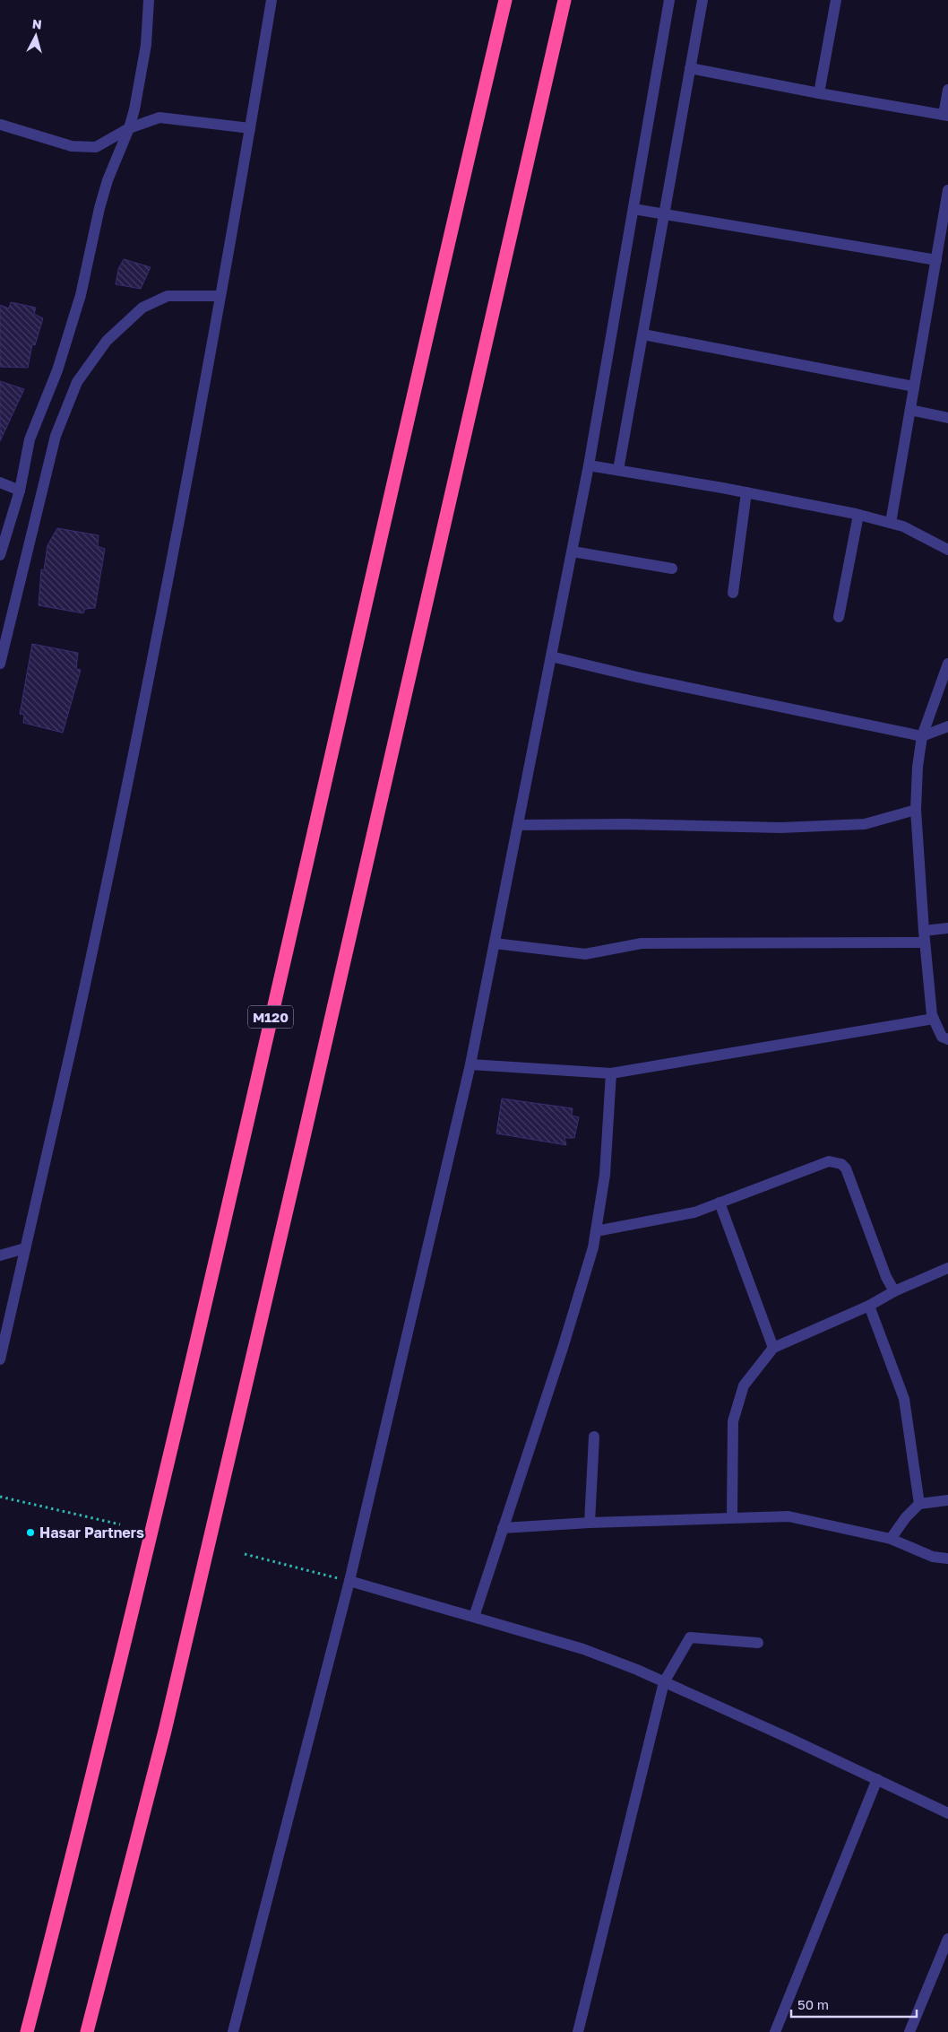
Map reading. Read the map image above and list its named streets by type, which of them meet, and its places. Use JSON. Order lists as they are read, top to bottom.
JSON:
{
  "streets": {
    "highway": ["M120"]
  },
  "places": ["Hasar Partners"],
  "scale_bar": "50 m",
  "north": "top"
}
